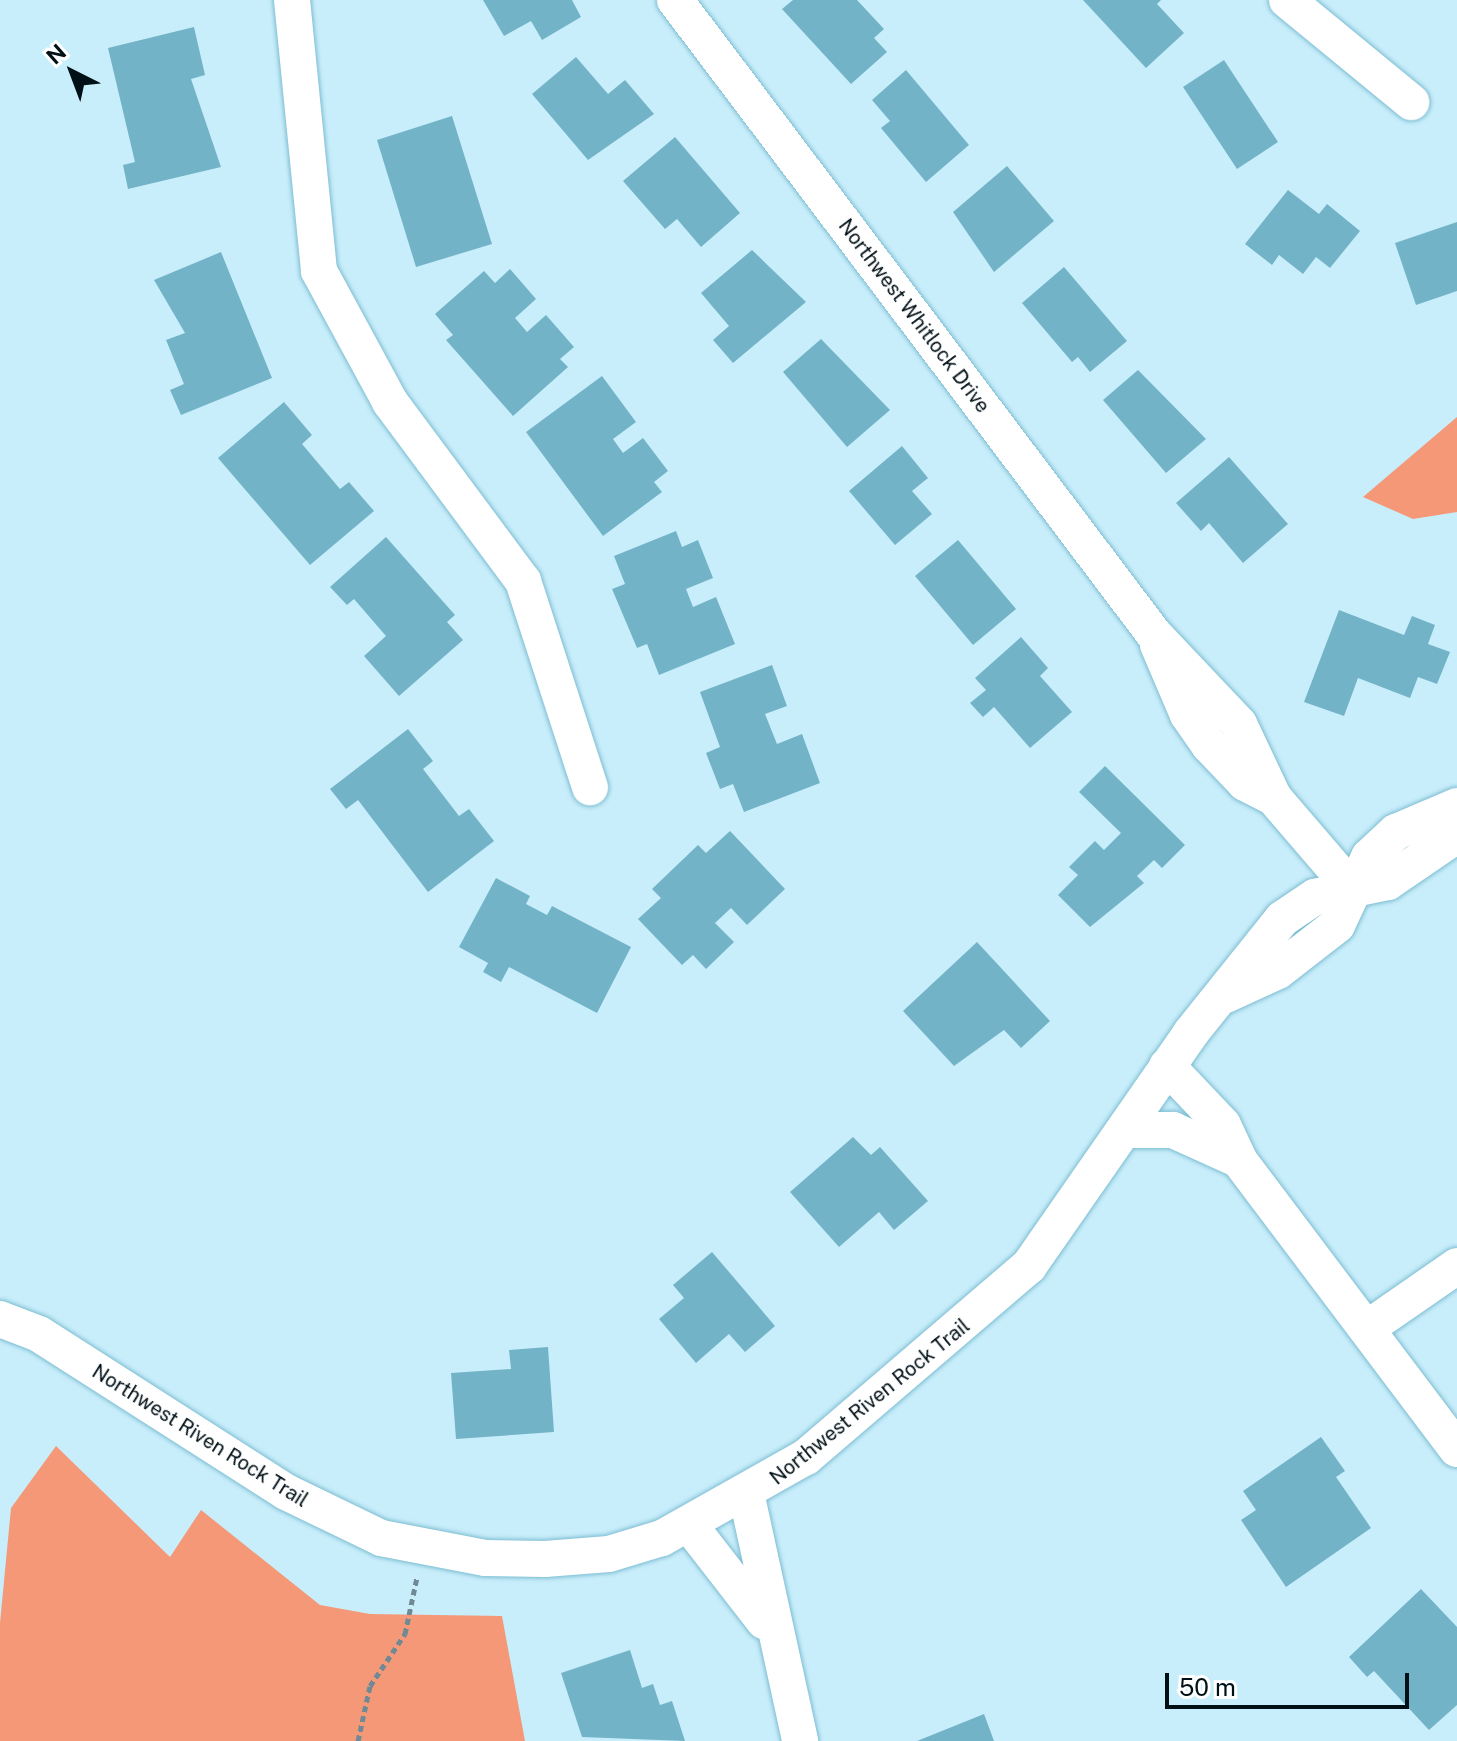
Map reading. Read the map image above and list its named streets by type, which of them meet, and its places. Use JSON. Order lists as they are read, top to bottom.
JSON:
{
  "streets": {
    "street": ["Northwest Whitlock Drive", "Northwest Riven Rock Trail"]
  },
  "crossings": [
    ["Northwest Whitlock Drive", "Northwest Riven Rock Trail"]
  ],
  "scale_bar": "50 m",
  "north": "top left"
}
